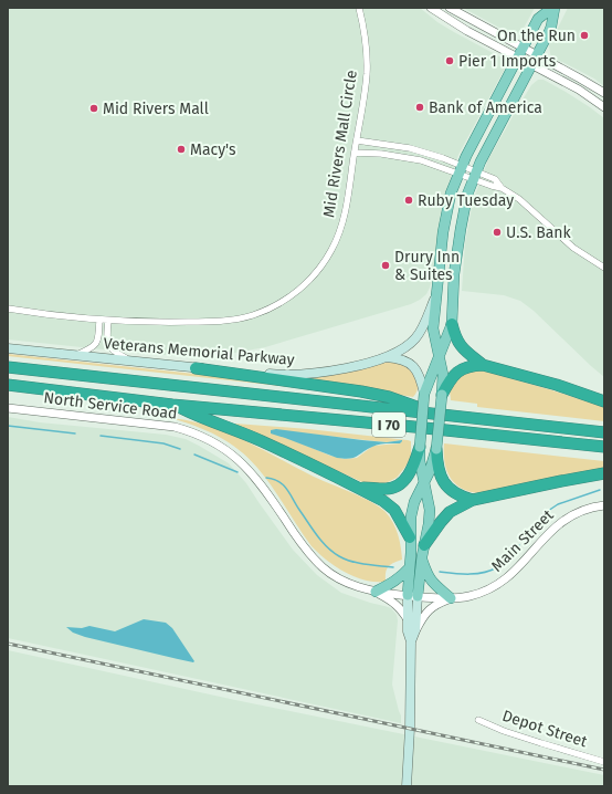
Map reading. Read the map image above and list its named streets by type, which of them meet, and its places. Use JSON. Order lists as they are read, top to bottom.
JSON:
{
  "streets": {
    "highway": ["I 70"],
    "main road": ["Veterans Memorial Parkway"],
    "street": [
      "Mid Rivers Mall Circle",
      "North Service Road",
      "Main Street",
      "Depot Street"
    ]
  },
  "crossings": [
    ["North Service Road", "Main Street"]
  ],
  "places": [
    "On the Run",
    "Pier 1 Imports",
    "Bank of America",
    "Mid Rivers Mall",
    "Macy's",
    "Ruby Tuesday",
    "U.S. Bank",
    "Drury Inn & Suites"
  ]
}
